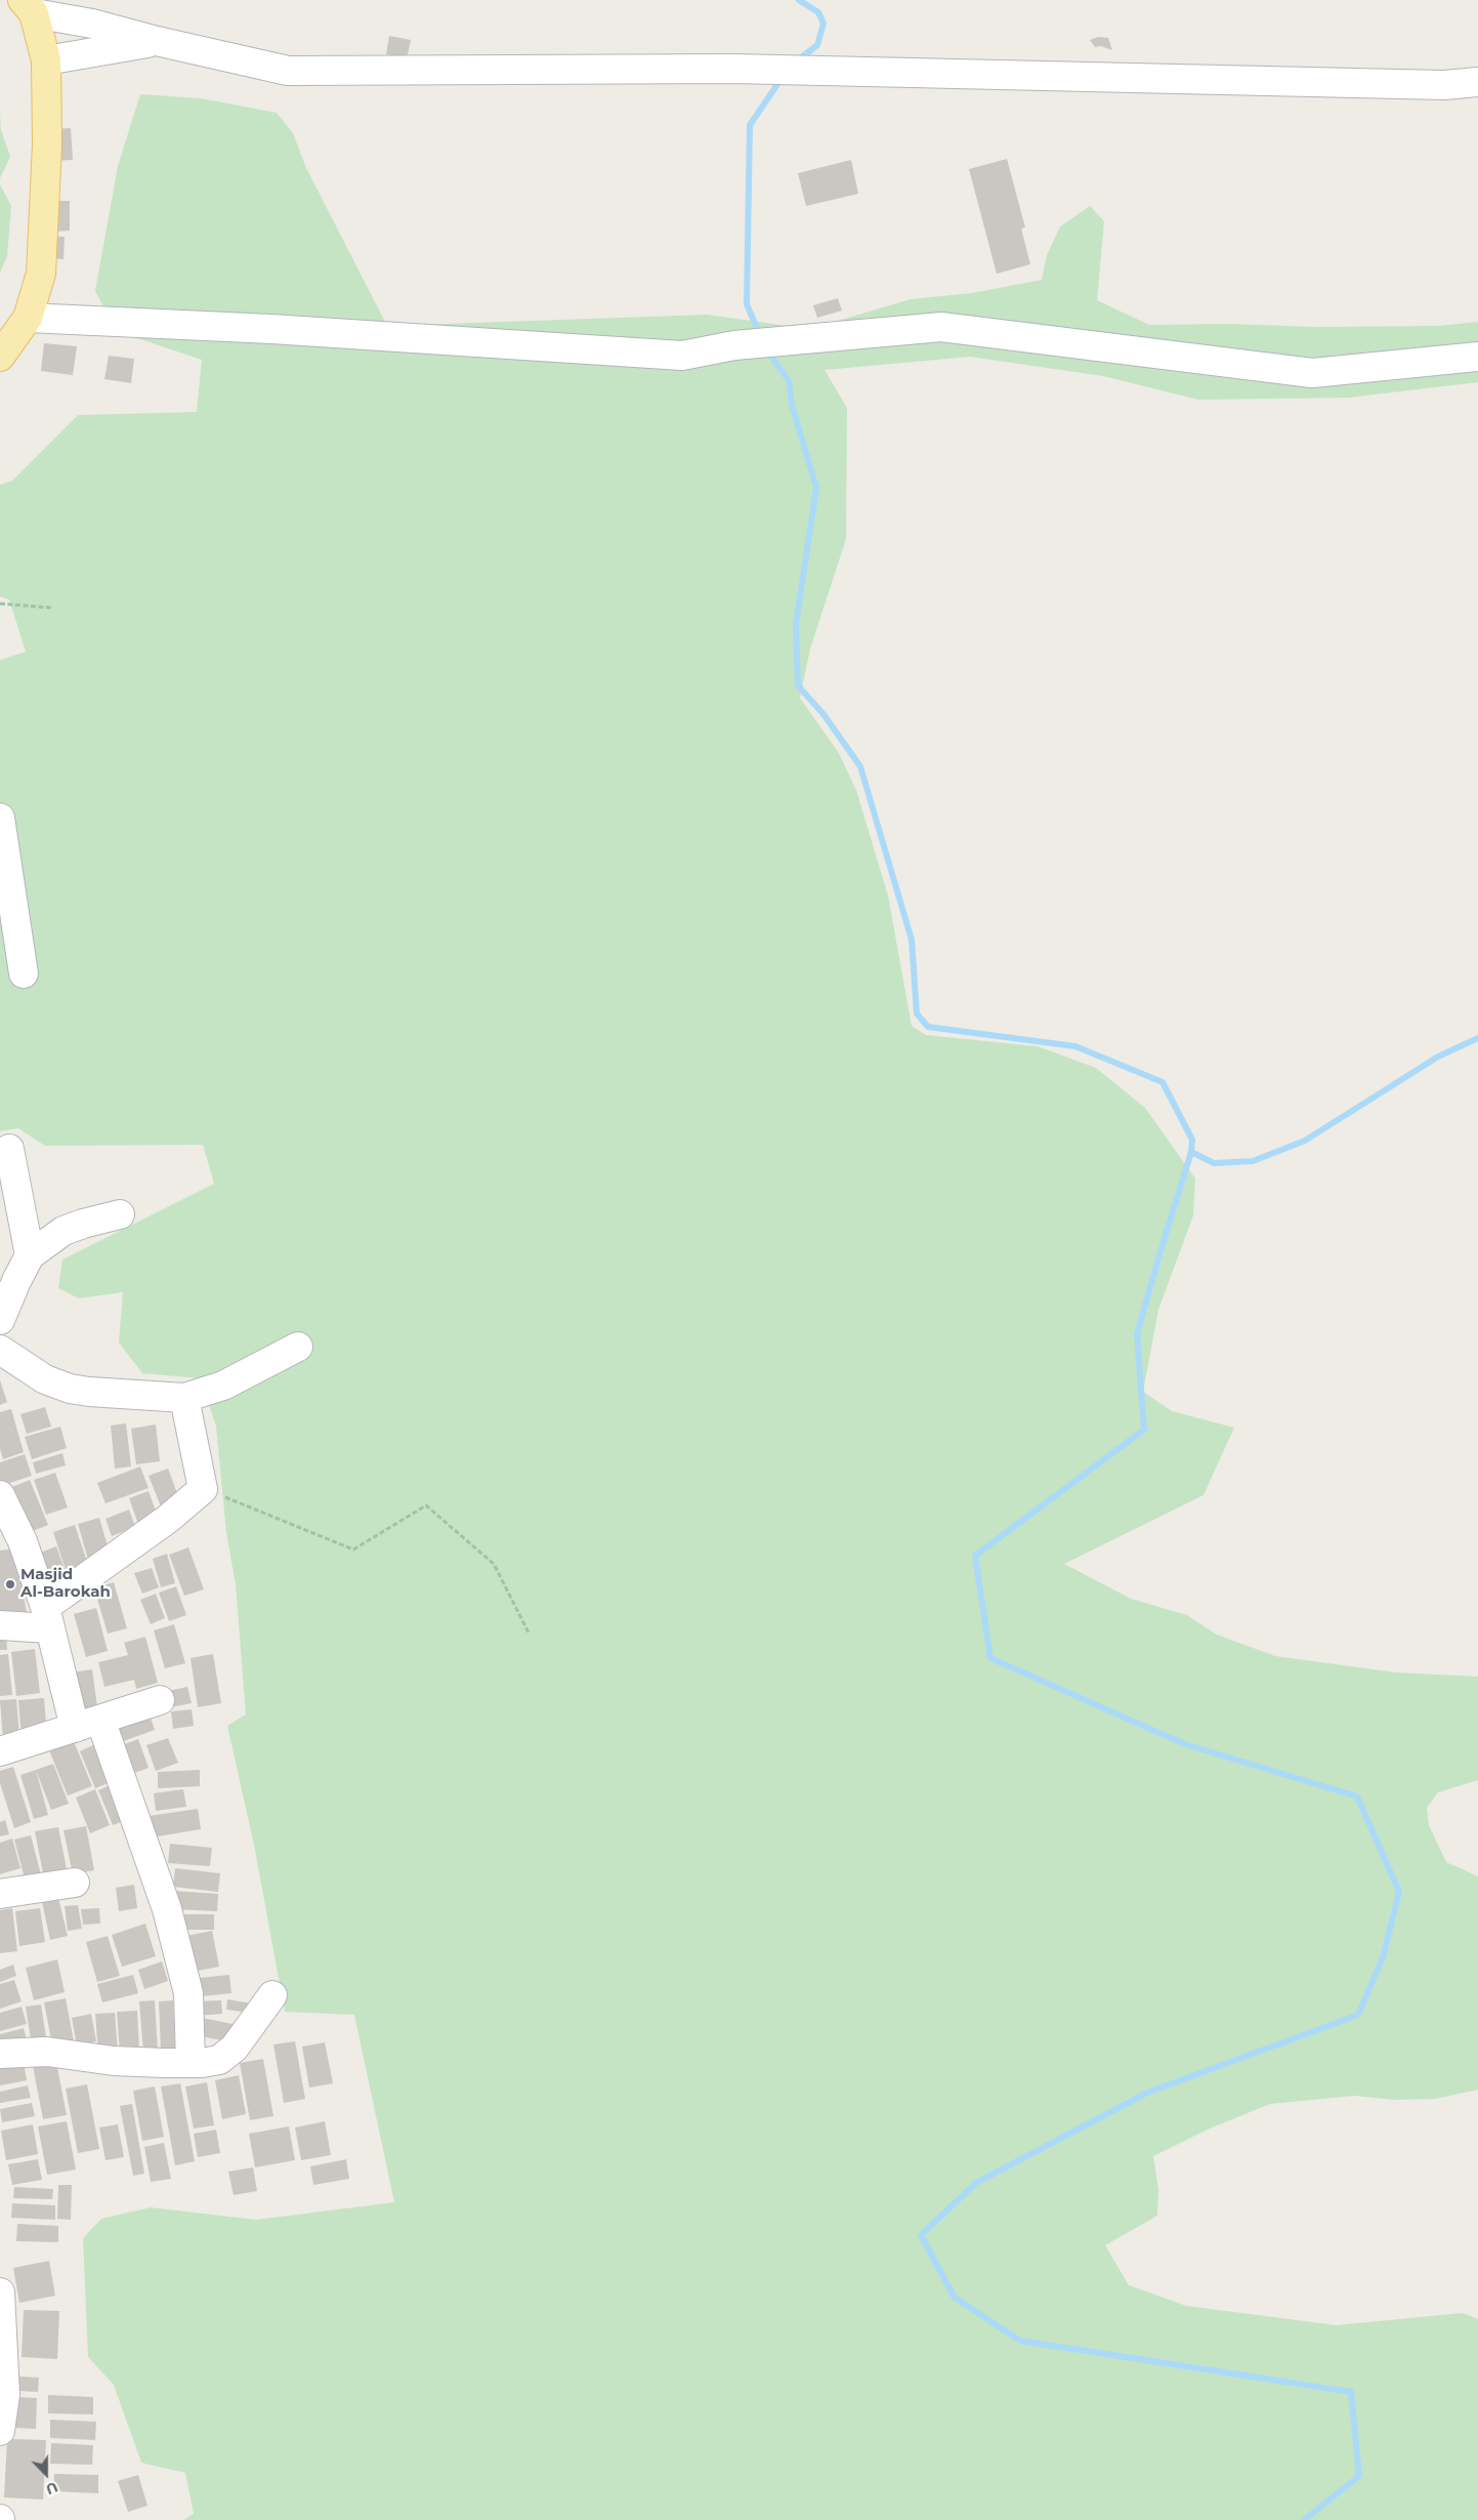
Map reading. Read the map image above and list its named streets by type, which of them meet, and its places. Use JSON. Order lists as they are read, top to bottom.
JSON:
{
  "places": ["Masjid Al-Barokah"],
  "north": "bottom"
}
